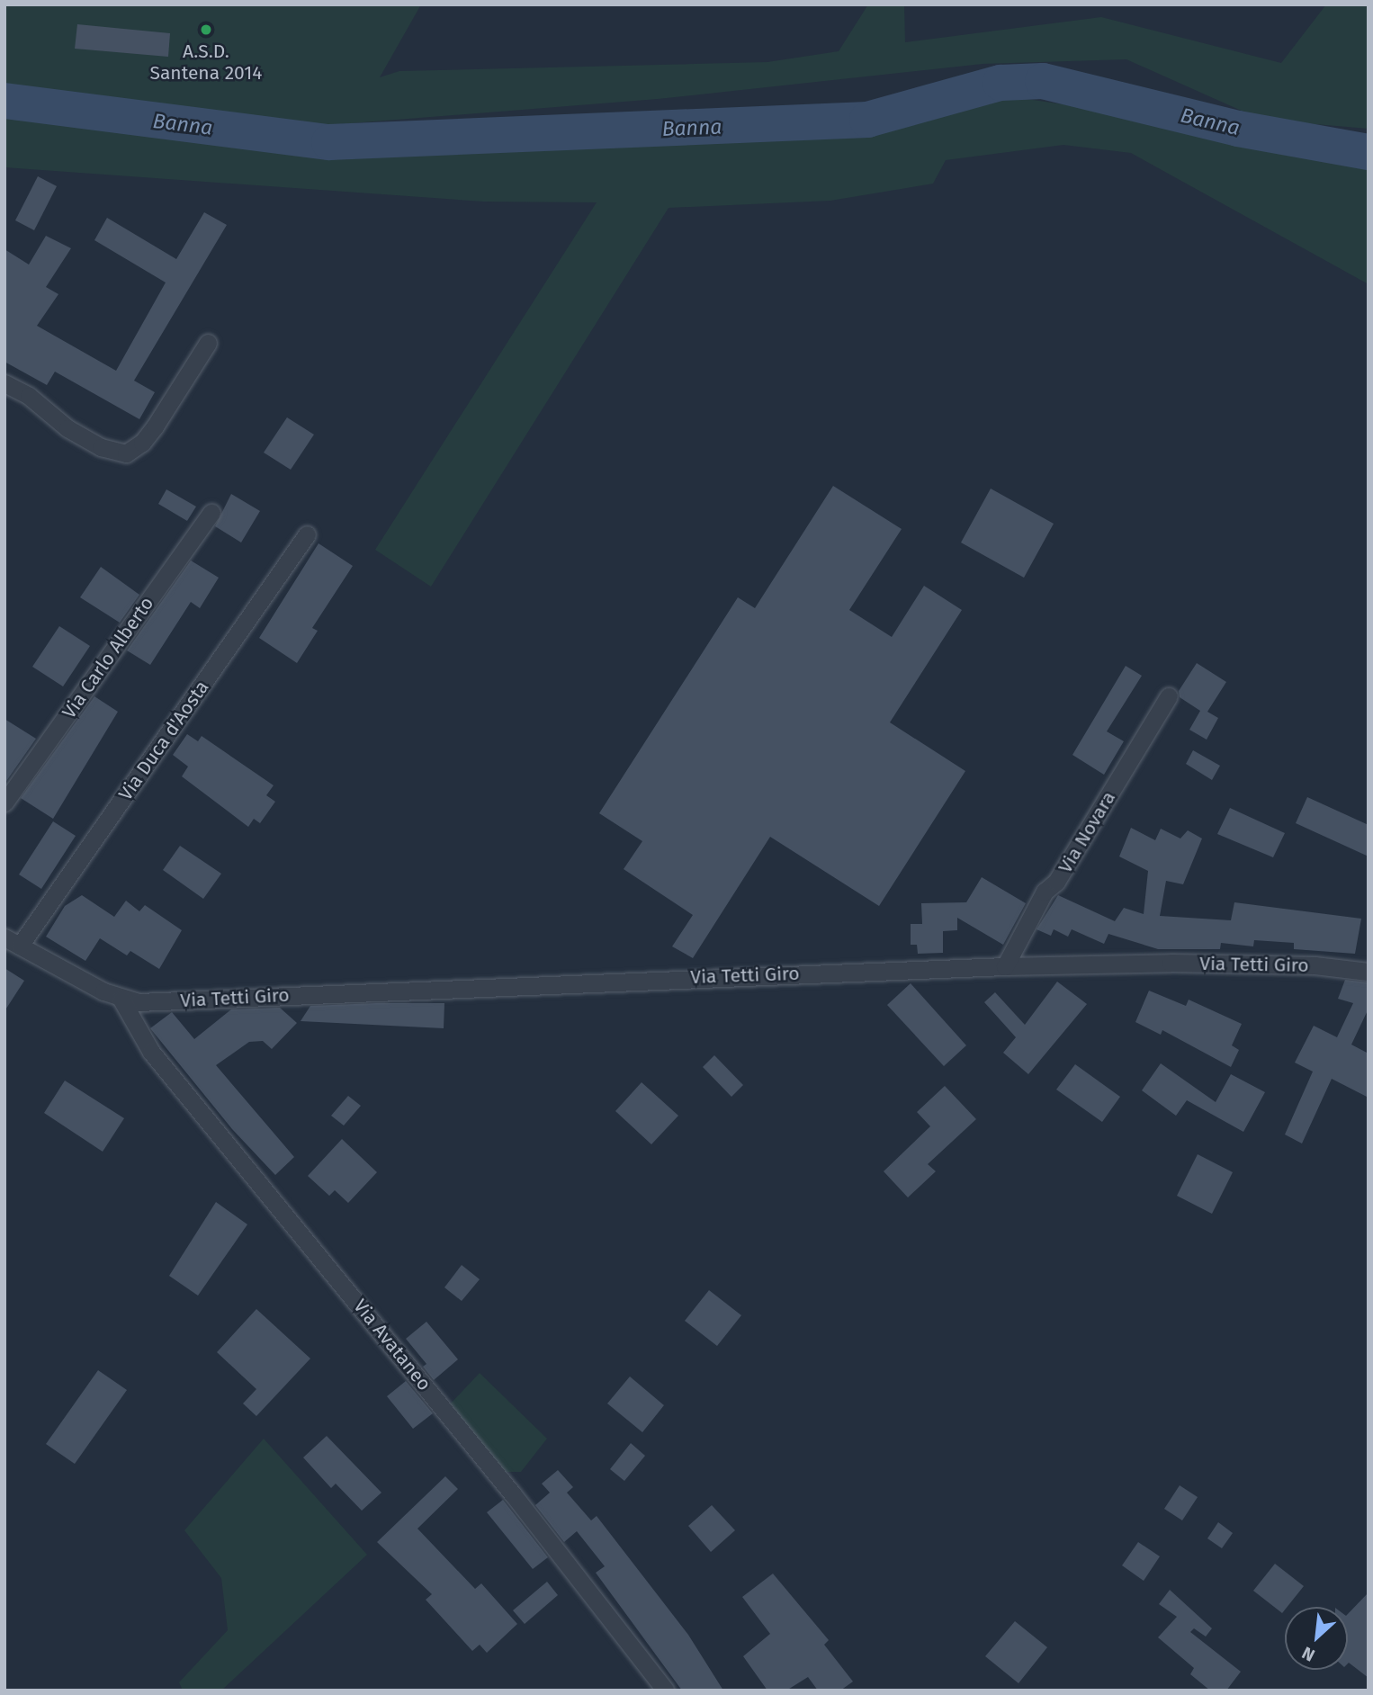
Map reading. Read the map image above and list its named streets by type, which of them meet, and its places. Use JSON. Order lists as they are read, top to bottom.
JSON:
{
  "streets": {
    "street": [
      "Via Carlo Alberto",
      "Via Duca d'Aosta",
      "Via Novara",
      "Via Tetti Giro",
      "Via Avataneo"
    ]
  },
  "crossings": [
    ["Via Novara", "Via Tetti Giro"],
    ["Via Tetti Giro", "Via Avataneo"]
  ],
  "water": ["Banna"],
  "places": ["A.S.D. Santena 2014"],
  "north": "bottom left"
}
